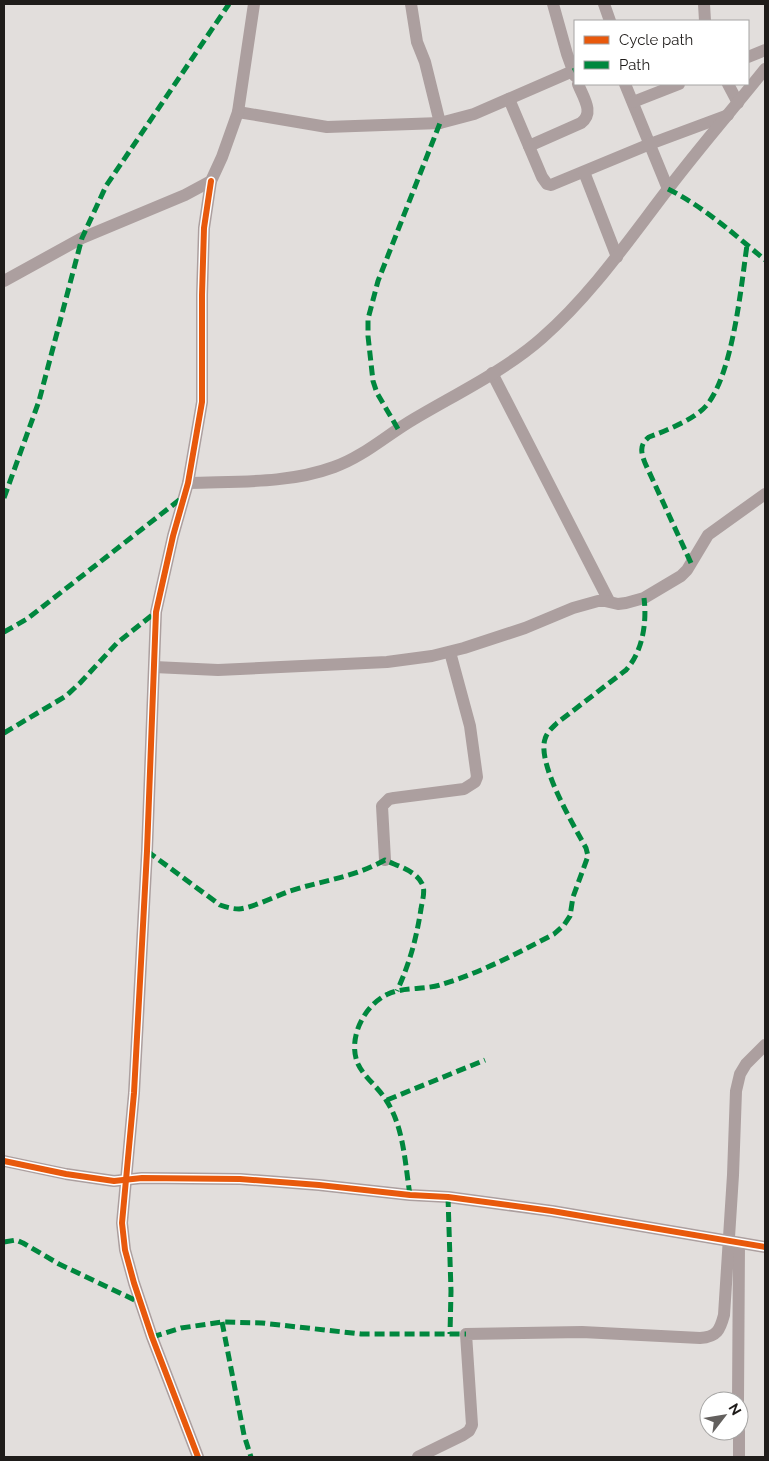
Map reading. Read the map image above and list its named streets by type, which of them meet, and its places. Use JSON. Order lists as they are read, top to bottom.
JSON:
{
  "legend": ["Cycle path", "Path"],
  "north": "top right"
}
